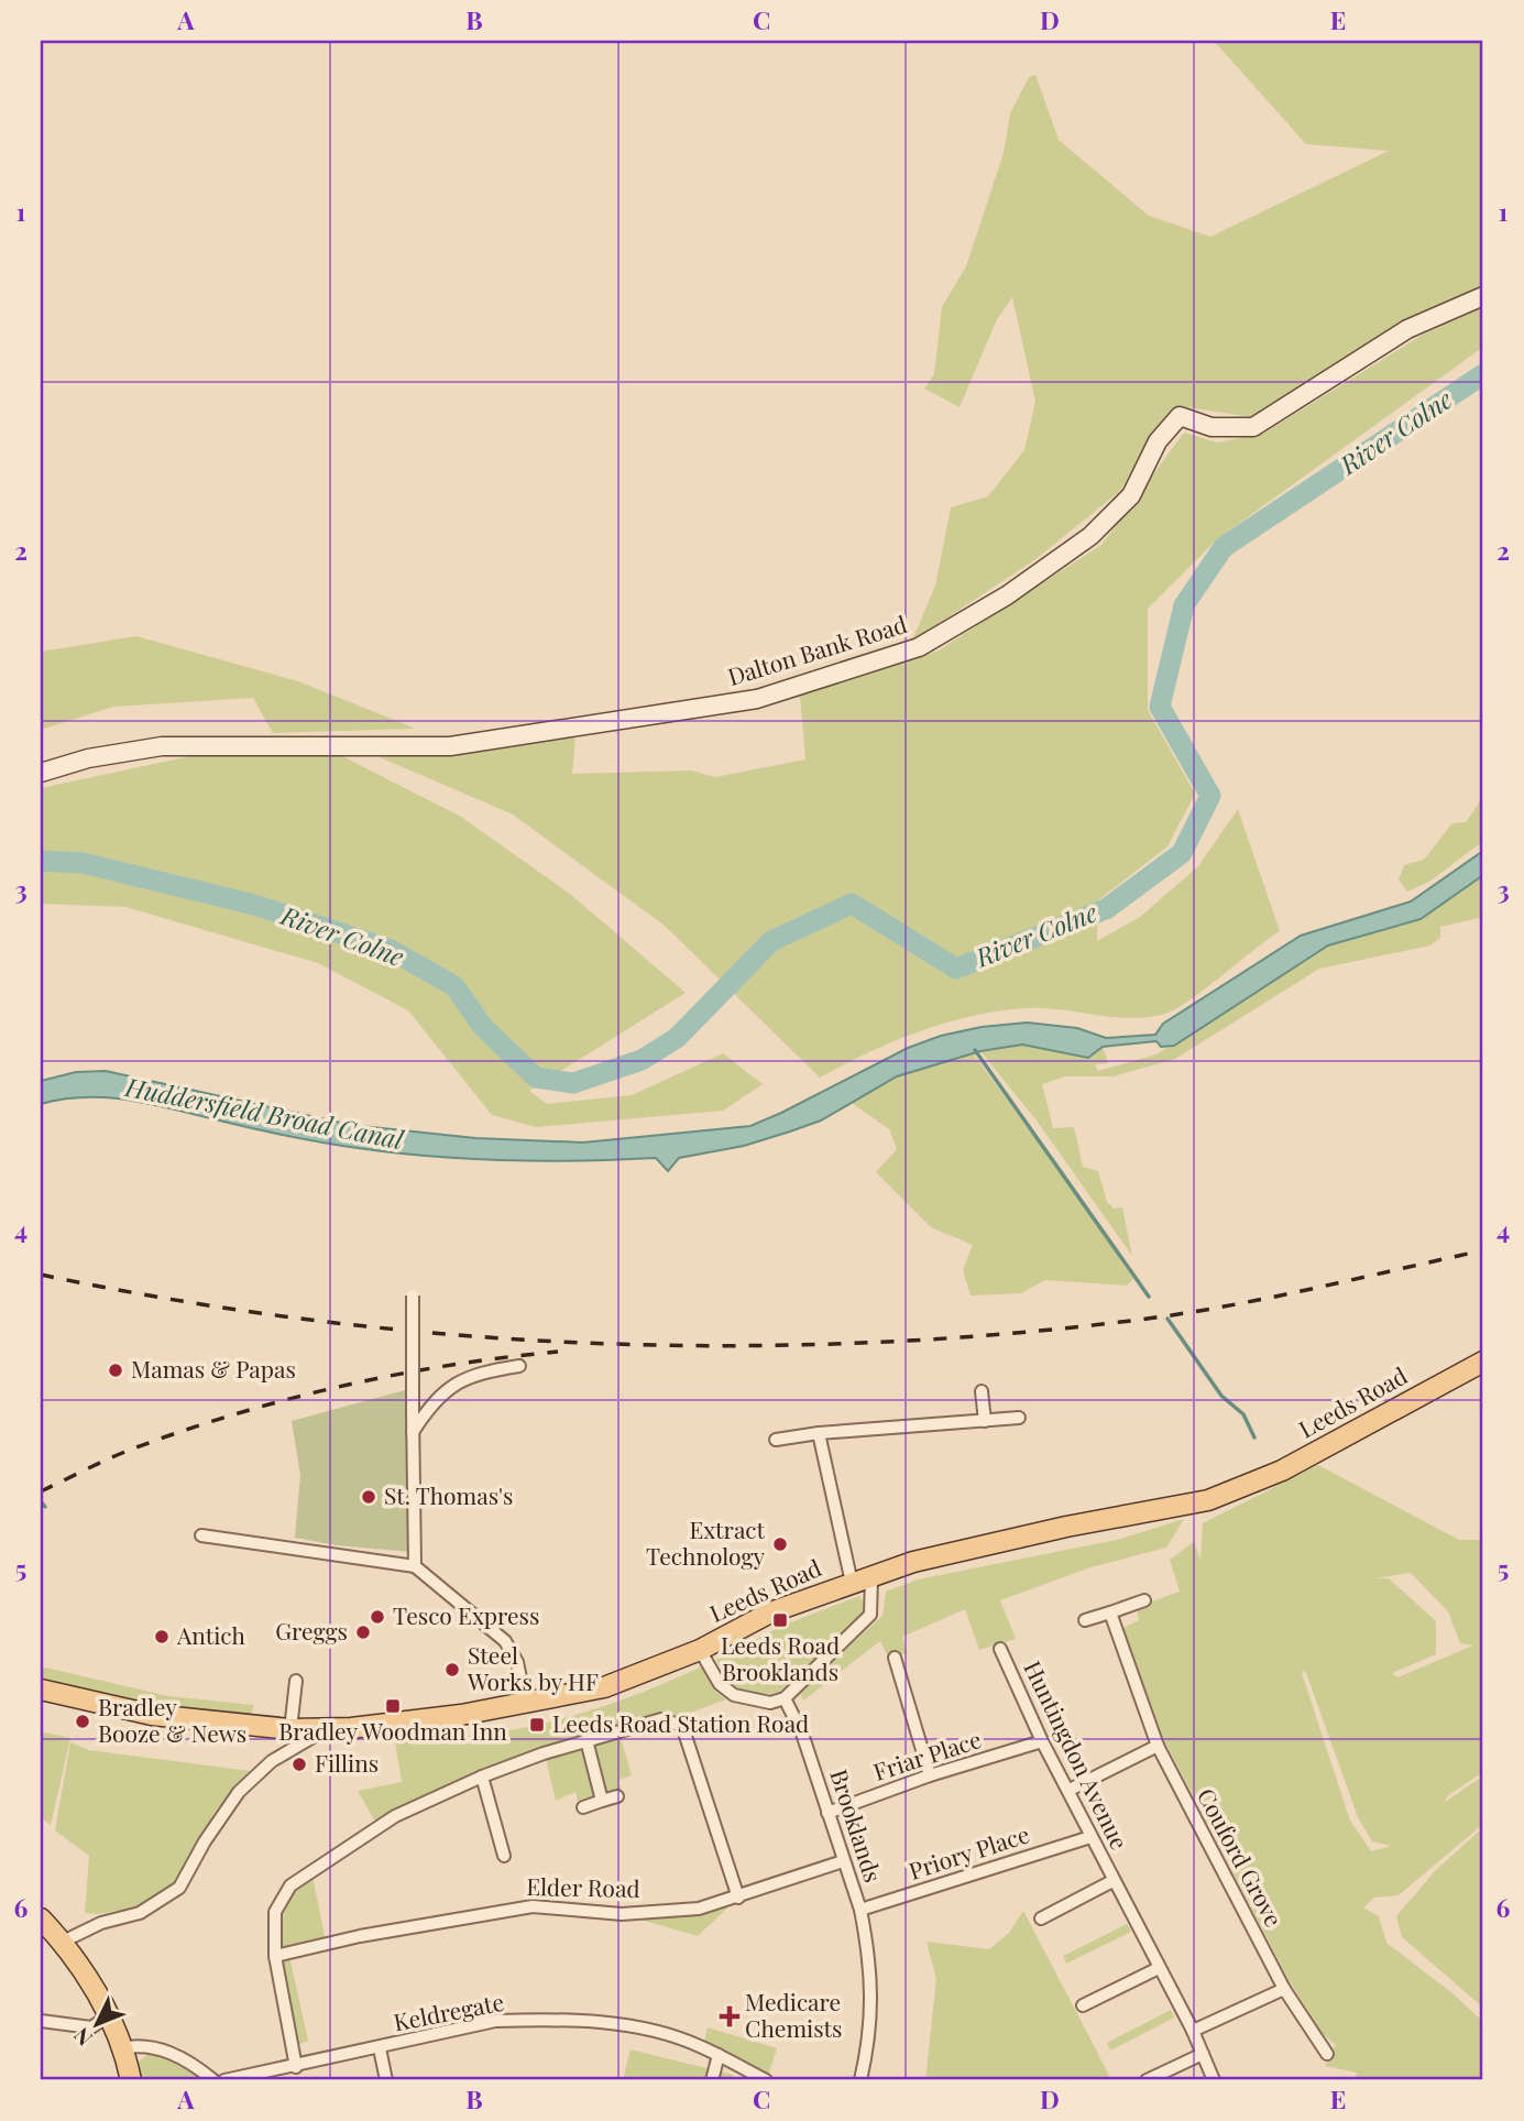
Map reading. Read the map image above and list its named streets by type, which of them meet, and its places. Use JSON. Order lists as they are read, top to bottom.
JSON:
{
  "streets": {
    "main road": ["Leeds Road"],
    "street": [
      "Dalton Bank Road",
      "Huntingdon Avenue",
      "Friar Place",
      "Brooklands",
      "Priory Place",
      "Couford Grove",
      "Elder Road",
      "Keldregate"
    ]
  },
  "crossings": [
    ["Huntingdon Avenue", "Friar Place"],
    ["Huntingdon Avenue", "Priory Place"],
    ["Friar Place", "Brooklands"],
    ["Brooklands", "Priory Place"],
    ["Brooklands", "Elder Road"]
  ],
  "water": ["River Colne", "Huddersfield Broad Canal"],
  "places": {
    "other": [
      "Mamas & Papas",
      "St. Thomas's",
      "Extract Technology",
      "Tesco Express",
      "Greggs",
      "Antich",
      "Steel Works by HF",
      "Bradley Booze & News",
      "Fillins"
    ],
    "transit": ["Leeds Road Brooklands", "Bradley Woodman Inn", "Leeds Road Station Road"],
    "health": ["Medicare Chemists"]
  },
  "north": "bottom left",
  "grid": {
    "columns": [
      "A",
      "B",
      "C",
      "D",
      "E"
    ],
    "rows": [
      "1",
      "2",
      "3",
      "4",
      "5",
      "6"
    ]
  }
}
